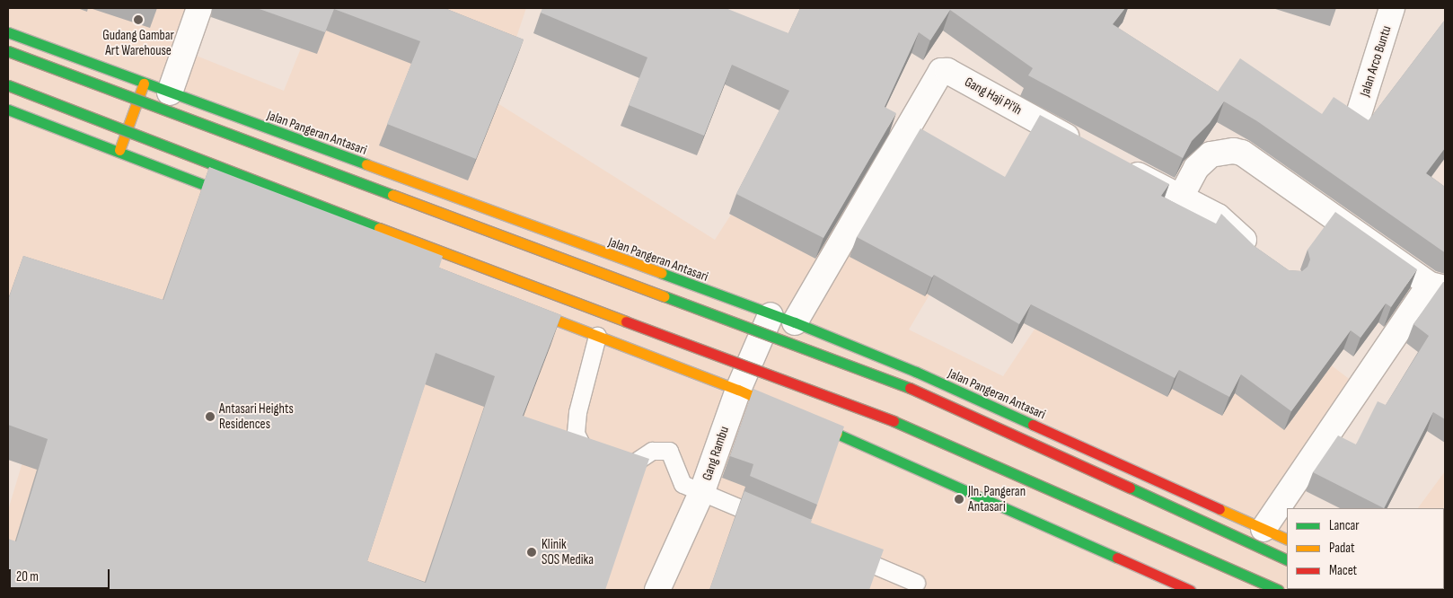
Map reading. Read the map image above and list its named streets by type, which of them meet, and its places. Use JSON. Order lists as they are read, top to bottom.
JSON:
{
  "streets": {
    "main road": ["Jalan Pangeran Antasari"],
    "street": ["Jalan Arco Buntu", "Gang Haji Pi'ih", "Gang Rambu"]
  },
  "crossings": [
    ["Gang Haji Pi'ih", "Jalan Pangeran Antasari"],
    ["Jalan Pangeran Antasari", "Gang Rambu"]
  ],
  "places": [
    "Gudang Gambar Art Warehouse",
    "Antasari Heights Residences",
    "Jln. Pangeran Antasari",
    "Klinik SOS Medika"
  ],
  "legend": ["Lancar", "Padat", "Macet"],
  "scale_bar": "20 m"
}
